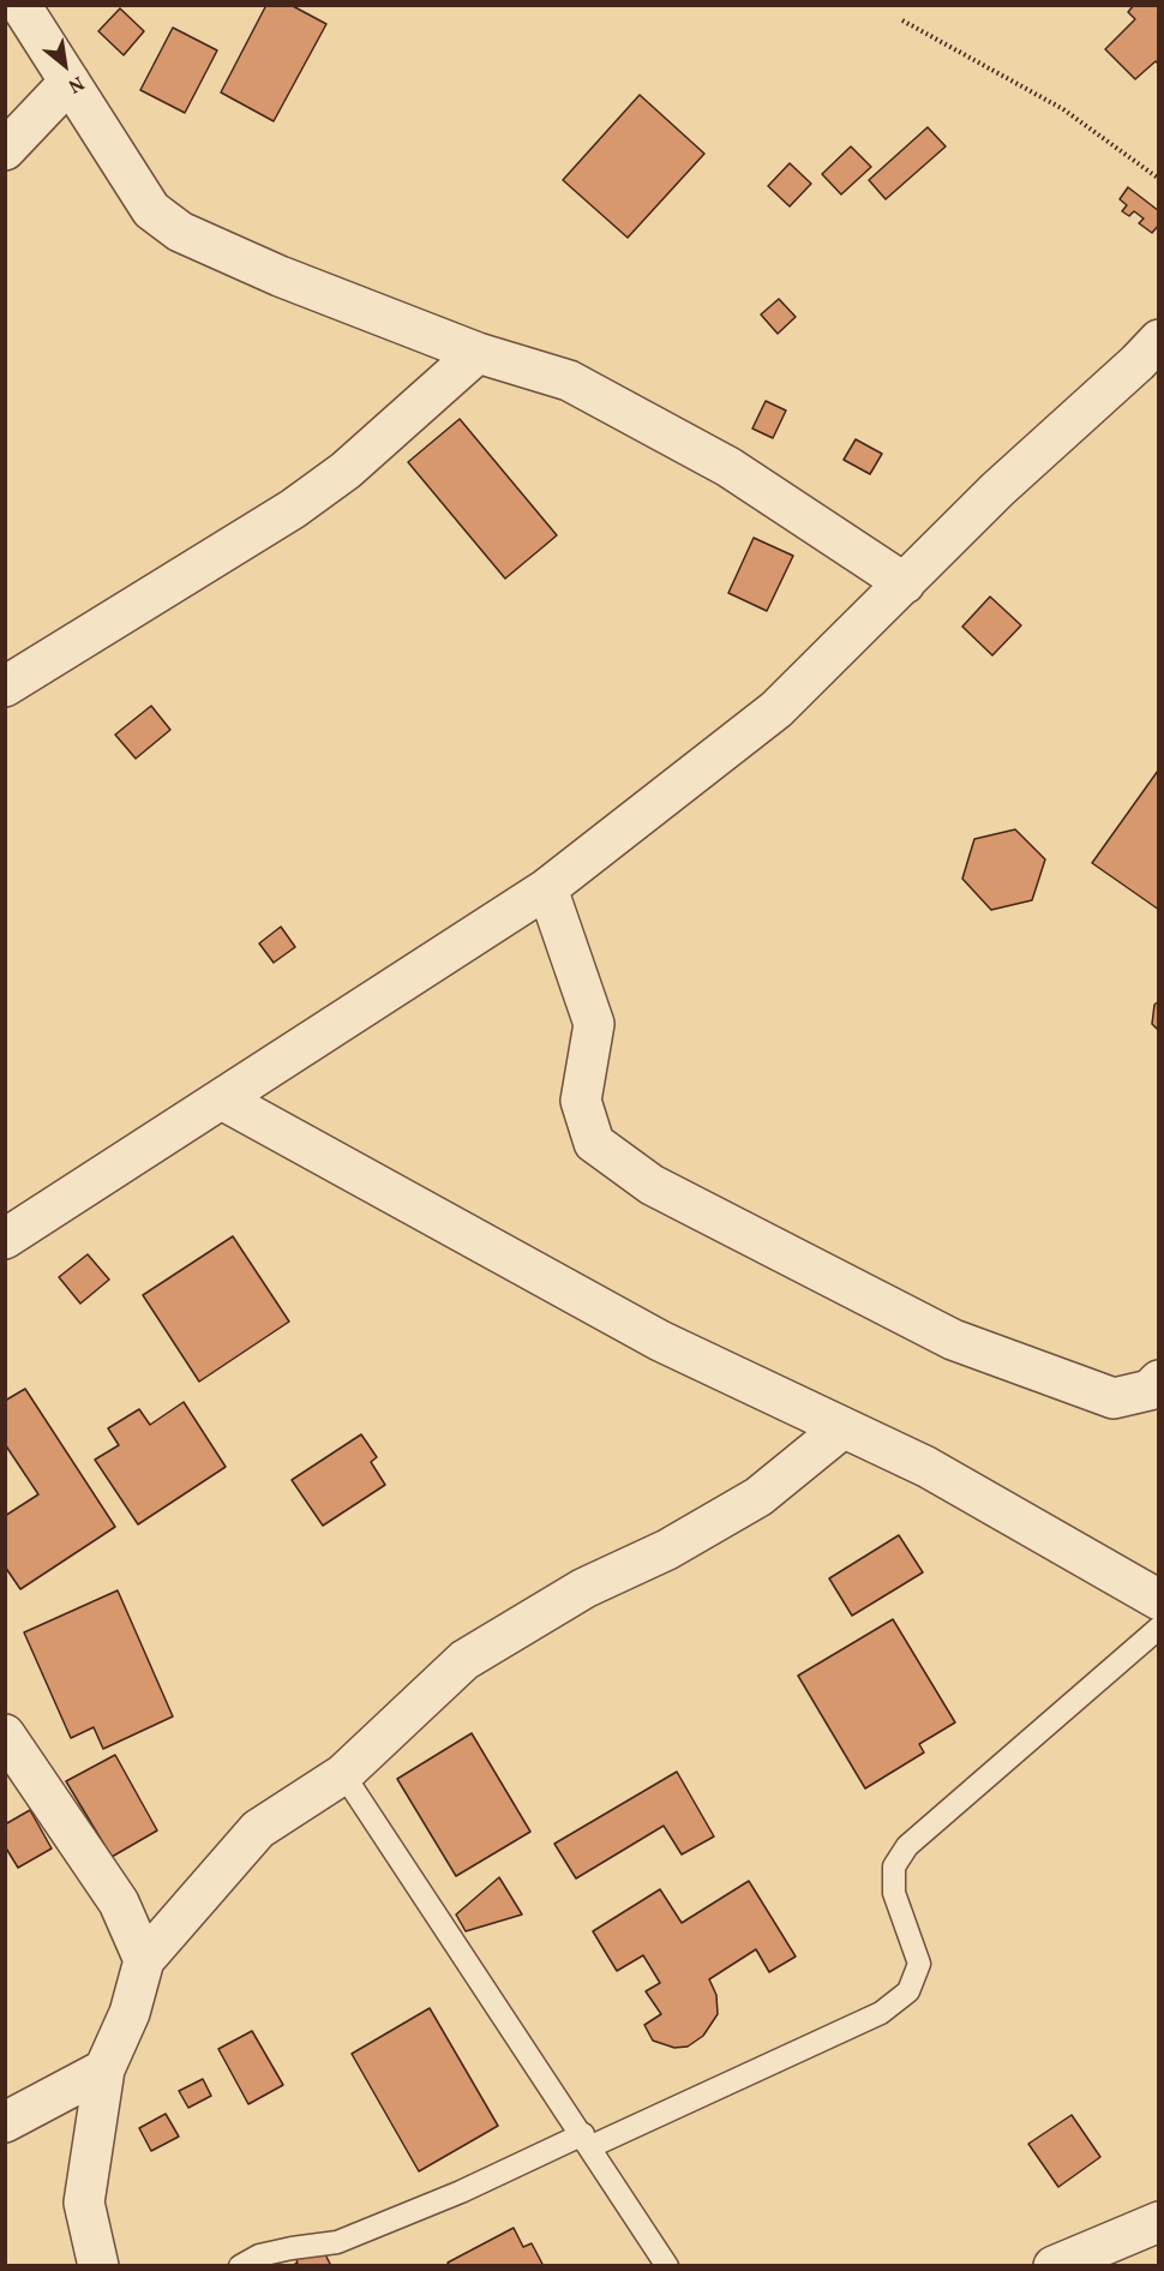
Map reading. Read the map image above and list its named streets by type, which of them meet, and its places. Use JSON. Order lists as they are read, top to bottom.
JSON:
{
  "north": "bottom right"
}
